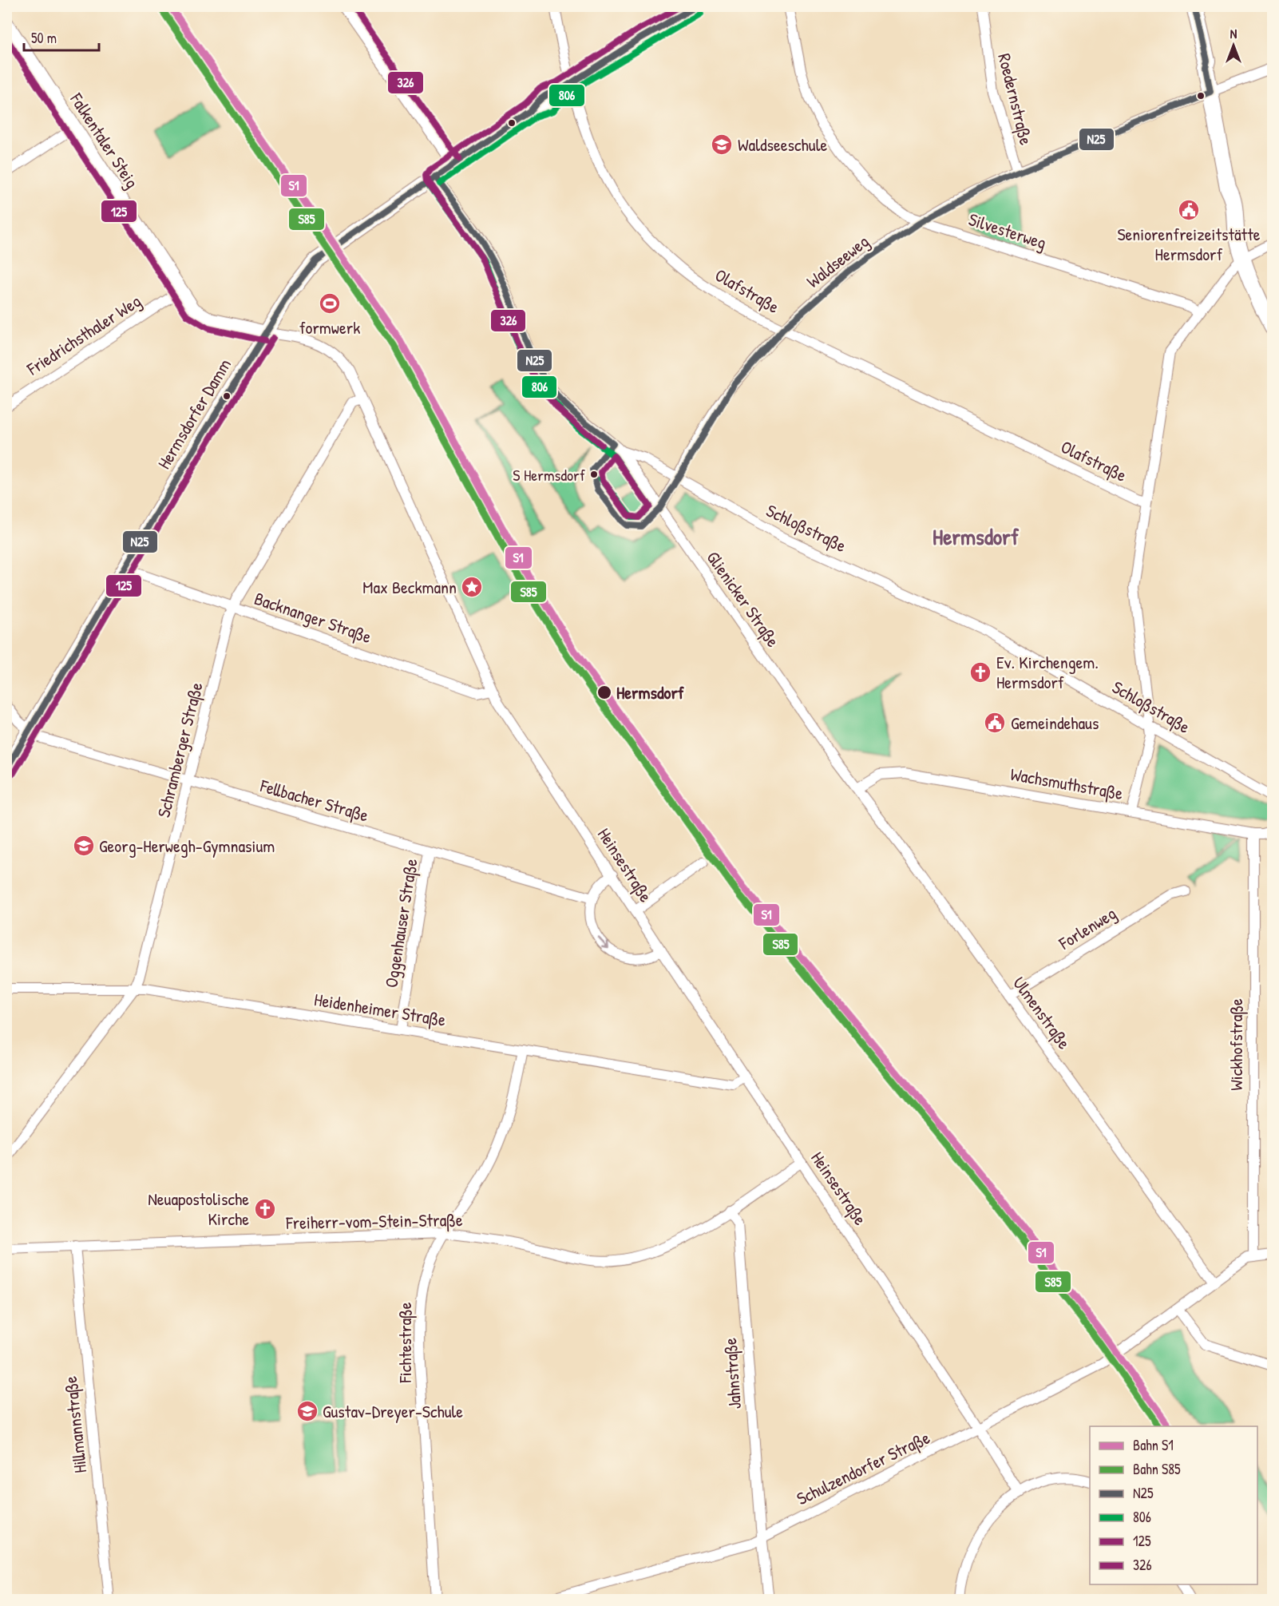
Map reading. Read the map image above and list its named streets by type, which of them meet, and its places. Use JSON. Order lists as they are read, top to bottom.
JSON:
{
  "streets": {
    "main road": ["Falkentaler Steig", "Hermsdorfer Damm"],
    "street": [
      "Roedernstraße",
      "Silvesterweg",
      "Waldseeweg",
      "Olafstraße",
      "Friedrichsthaler Weg",
      "Schloßstraße",
      "Glienicker Straße",
      "Backnanger Straße",
      "Schramberger Straße",
      "Wachsmuthstraße",
      "Fellbacher Straße",
      "Heinsestraße",
      "Oggenhauser Straße",
      "Forlenweg",
      "Heidenheimer Straße",
      "Ulmenstraße",
      "Wickhofstraße",
      "Freiherr-vom-Stein-Straße",
      "Fichtestraße",
      "Jahnstraße",
      "Hillmannstraße",
      "Schulzendorfer Straße"
    ]
  },
  "crossings": [
    ["Roedernstraße", "Waldseeweg"],
    ["Falkentaler Steig", "Friedrichsthaler Weg"],
    ["Falkentaler Steig", "Hermsdorfer Damm"],
    ["Falkentaler Steig", "Heinsestraße"],
    ["Silvesterweg", "Waldseeweg"],
    ["Waldseeweg", "Olafstraße"],
    ["Waldseeweg", "Schloßstraße"],
    ["Waldseeweg", "Glienicker Straße"],
    ["Olafstraße", "Hermsdorfer Damm"],
    ["Hermsdorfer Damm", "Schloßstraße"],
    ["Hermsdorfer Damm", "Backnanger Straße"],
    ["Hermsdorfer Damm", "Fellbacher Straße"],
    ["Hermsdorfer Damm", "Heinsestraße"],
    ["Schloßstraße", "Glienicker Straße"],
    ["Glienicker Straße", "Ulmenstraße"],
    ["Backnanger Straße", "Schramberger Straße"],
    ["Backnanger Straße", "Heinsestraße"],
    ["Schramberger Straße", "Fellbacher Straße"],
    ["Schramberger Straße", "Heinsestraße"],
    ["Schramberger Straße", "Heidenheimer Straße"],
    ["Wachsmuthstraße", "Ulmenstraße"],
    ["Wachsmuthstraße", "Wickhofstraße"],
    ["Fellbacher Straße", "Oggenhauser Straße"],
    ["Heinsestraße", "Heidenheimer Straße"],
    ["Heinsestraße", "Freiherr-vom-Stein-Straße"],
    ["Heinsestraße", "Schulzendorfer Straße"],
    ["Oggenhauser Straße", "Heidenheimer Straße"],
    ["Forlenweg", "Ulmenstraße"],
    ["Heidenheimer Straße", "Fichtestraße"],
    ["Ulmenstraße", "Schulzendorfer Straße"],
    ["Wickhofstraße", "Schulzendorfer Straße"],
    ["Freiherr-vom-Stein-Straße", "Fichtestraße"],
    ["Freiherr-vom-Stein-Straße", "Jahnstraße"],
    ["Freiherr-vom-Stein-Straße", "Hillmannstraße"],
    ["Jahnstraße", "Schulzendorfer Straße"]
  ],
  "districts": ["Hermsdorf"],
  "places": {
    "school or university": ["Waldseeschule", "Georg-Herwegh-Gymnasium", "Gustav-Dreyer-Schule"],
    "public building": ["Seniorenfreizeitstätte Hermsdorf", "Gemeindehaus"],
    "sports": ["formwerk"],
    "other": ["S Hermsdorf", "Hermsdorf"],
    "place": ["Max Beckmann"],
    "church": ["Ev. Kirchengem. Hermsdorf", "Neuapostolische Kirche"]
  },
  "lines": [
    "rail line S1",
    "transit line N25",
    "transit line 326",
    "rail line S85",
    "transit line 806",
    "transit line 125"
  ],
  "legend": [
    "Bahn S1",
    "Bahn S85",
    "N25",
    "806",
    "125",
    "326"
  ],
  "scale_bar": "50 m",
  "north": "top"
}
